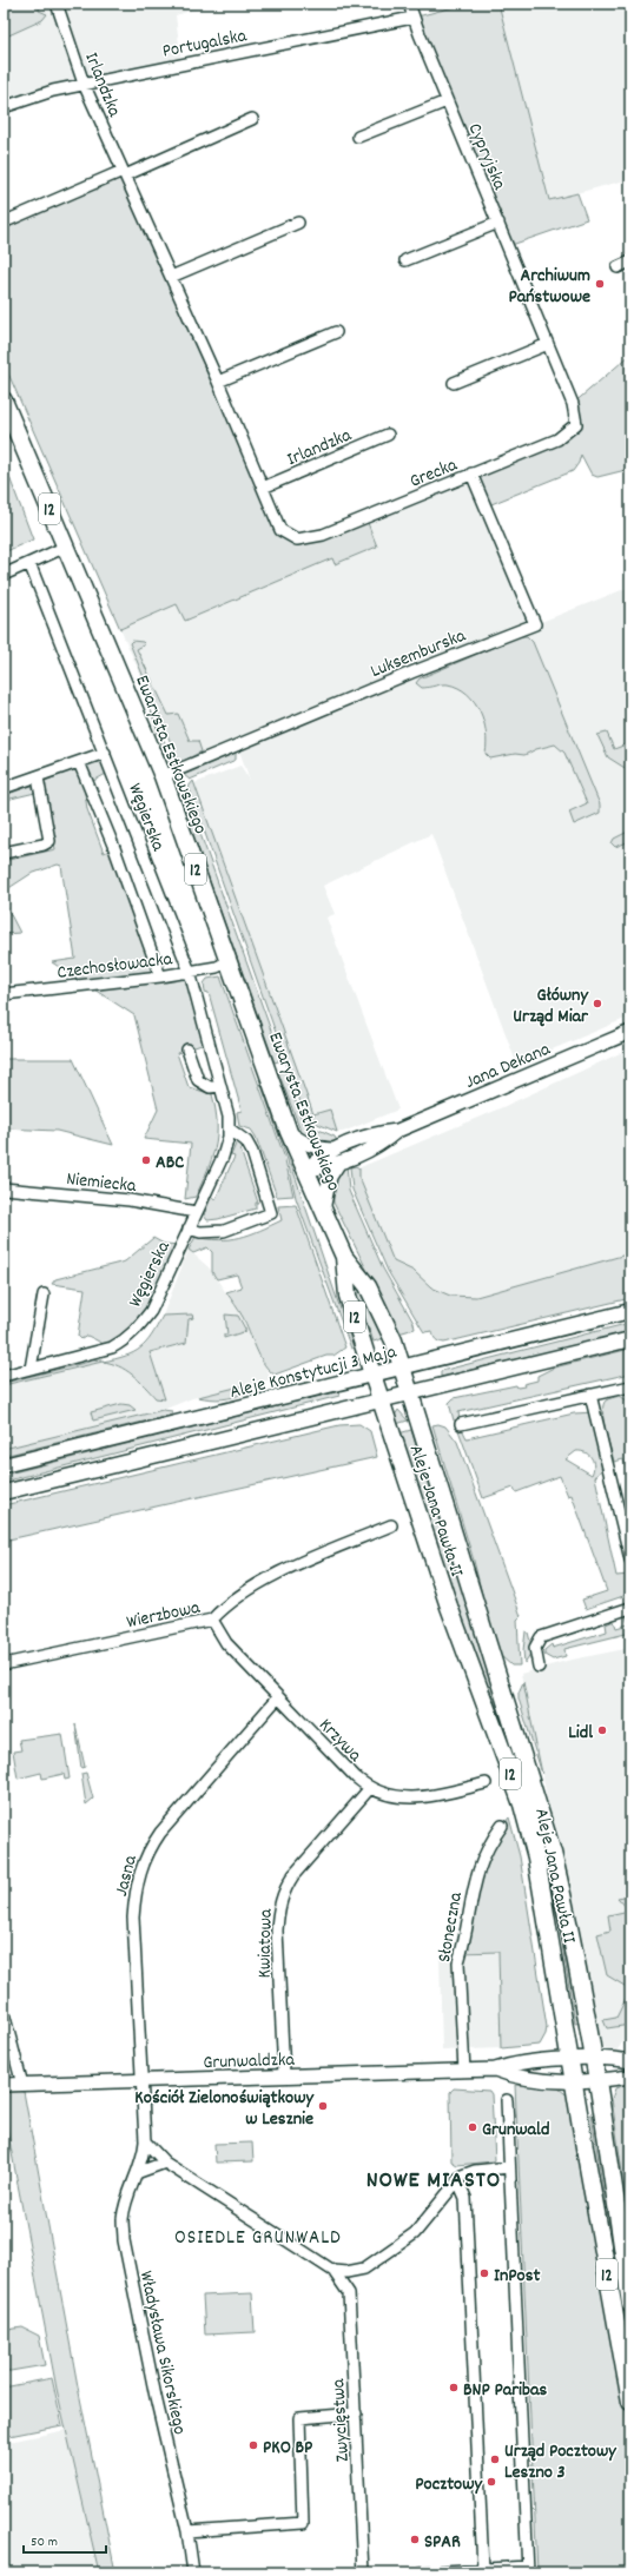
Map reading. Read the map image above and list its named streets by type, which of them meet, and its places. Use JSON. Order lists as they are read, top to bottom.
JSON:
{
  "streets": {
    "main road": [
      "12",
      "Ewarysta Estkowskiego",
      "Aleje Konstytucji 3 Maja",
      "Aleje Jana Pawła II"
    ],
    "street": [
      "Portugalska",
      "Irlandzka",
      "Cypryjska",
      "Grecka",
      "Luksemburska",
      "Węgierska",
      "Czechosłowacka",
      "Jana Dekana",
      "Niemiecka",
      "Wierzbowa",
      "Krzywa",
      "Jasna",
      "Słoneczna",
      "Kwiatowa",
      "Grunwaldzka",
      "Władysława Sikorskiego",
      "Zwycięstwa"
    ]
  },
  "crossings": [
    ["Portugalska", "Irlandzka"],
    ["Portugalska", "Cypryjska"],
    ["Irlandzka", "Grecka"],
    ["Cypryjska", "Grecka"],
    ["Grecka", "Luksemburska"],
    ["Luksemburska", "Ewarysta Estkowskiego"],
    ["Ewarysta Estkowskiego", "Czechosłowacka"],
    ["Ewarysta Estkowskiego", "Jana Dekana"],
    ["Ewarysta Estkowskiego", "Aleje Konstytucji 3 Maja"],
    ["Ewarysta Estkowskiego", "Aleje Jana Pawła II"],
    ["Węgierska", "Czechosłowacka"],
    ["Węgierska", "Niemiecka"],
    ["Aleje Konstytucji 3 Maja", "Aleje Jana Pawła II"],
    ["Aleje Jana Pawła II", "Grunwaldzka"],
    ["Wierzbowa", "Krzywa"],
    ["Krzywa", "Jasna"],
    ["Krzywa", "Kwiatowa"],
    ["Jasna", "Grunwaldzka"],
    ["Jasna", "Władysława Sikorskiego"],
    ["Słoneczna", "Grunwaldzka"],
    ["Kwiatowa", "Grunwaldzka"]
  ],
  "districts": ["NOWE MIASTO", "OSIEDLE GRUNWALD"],
  "places": [
    "Archiwum Państwowe",
    "Główny Urząd Miar",
    "ABC",
    "Lidl",
    "Kościół Zielonoświątkowy w Lesznie",
    "Grunwald",
    "InPost",
    "BNP Paribas",
    "PKO BP",
    "Urząd Pocztowy Leszno 3",
    "Pocztowy",
    "SPAR"
  ],
  "scale_bar": "50 m"
}
